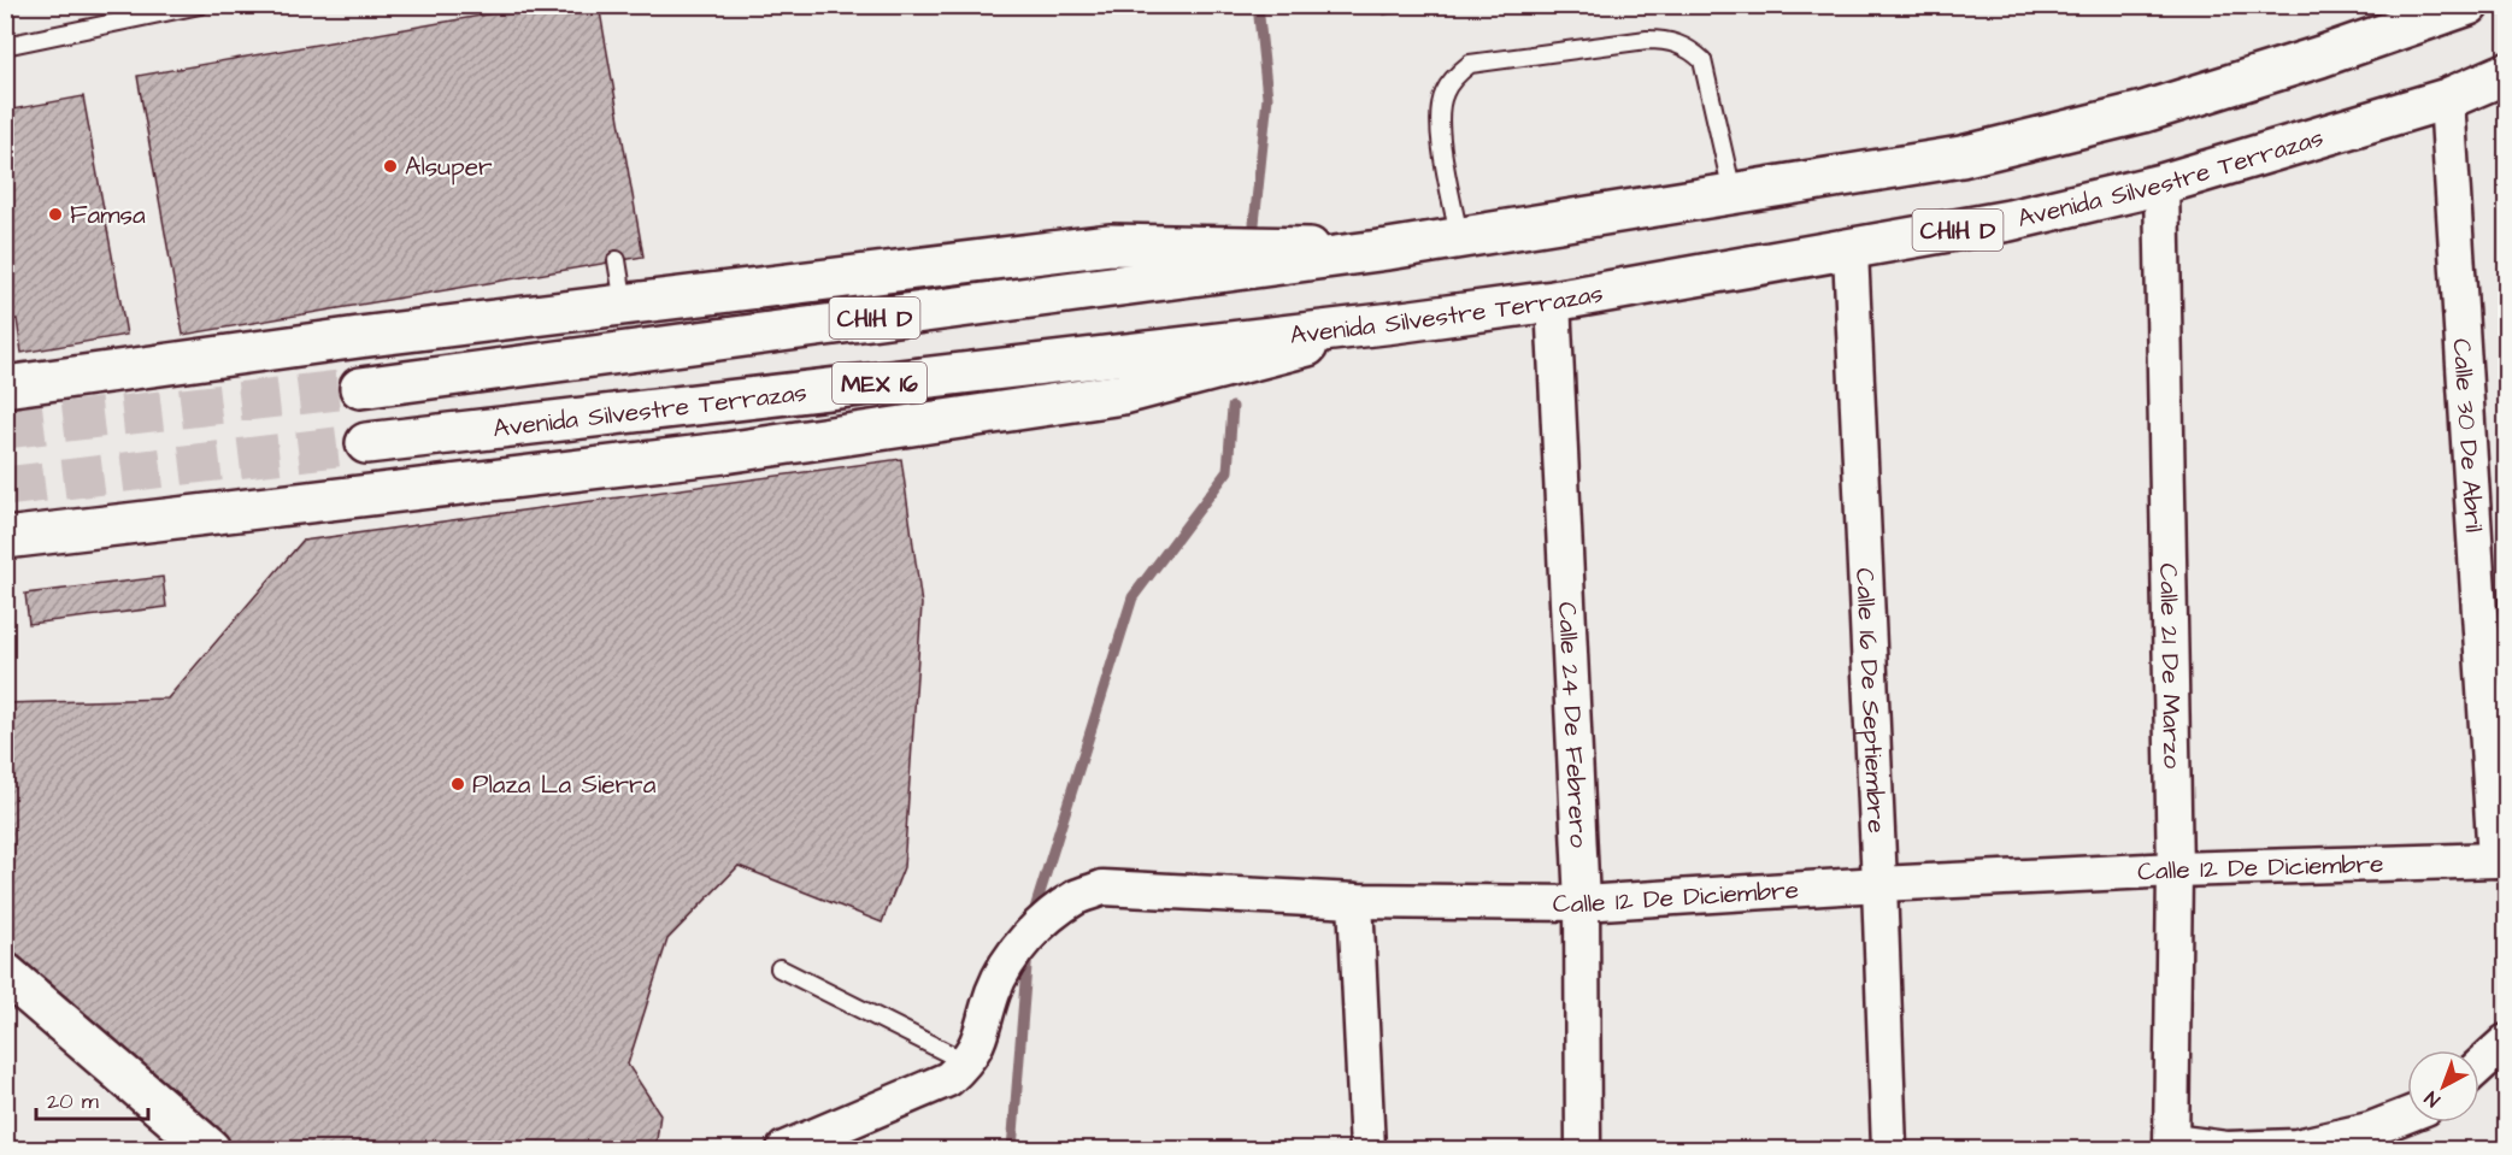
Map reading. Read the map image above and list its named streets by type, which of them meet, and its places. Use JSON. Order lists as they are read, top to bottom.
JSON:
{
  "streets": {
    "main road": ["Avenida Silvestre Terrazas", "CHIH D", "MEX 16"],
    "street": [
      "Calle 30 De Abril",
      "Calle 21 De Marzo",
      "Calle 16 De Septiembre",
      "Calle 24 De Febrero",
      "Calle 12 De Diciembre"
    ]
  },
  "crossings": [
    ["Avenida Silvestre Terrazas", "CHIH D"],
    ["Avenida Silvestre Terrazas", "Calle 30 De Abril"],
    ["Avenida Silvestre Terrazas", "Calle 21 De Marzo"],
    ["Avenida Silvestre Terrazas", "Calle 16 De Septiembre"],
    ["Avenida Silvestre Terrazas", "Calle 24 De Febrero"],
    ["Calle 30 De Abril", "Calle 12 De Diciembre"],
    ["Calle 21 De Marzo", "Calle 12 De Diciembre"],
    ["Calle 16 De Septiembre", "Calle 12 De Diciembre"],
    ["Calle 24 De Febrero", "Calle 12 De Diciembre"]
  ],
  "places": ["Alsuper", "Famsa", "Plaza La Sierra"],
  "scale_bar": "20 m",
  "north": "bottom left"
}
